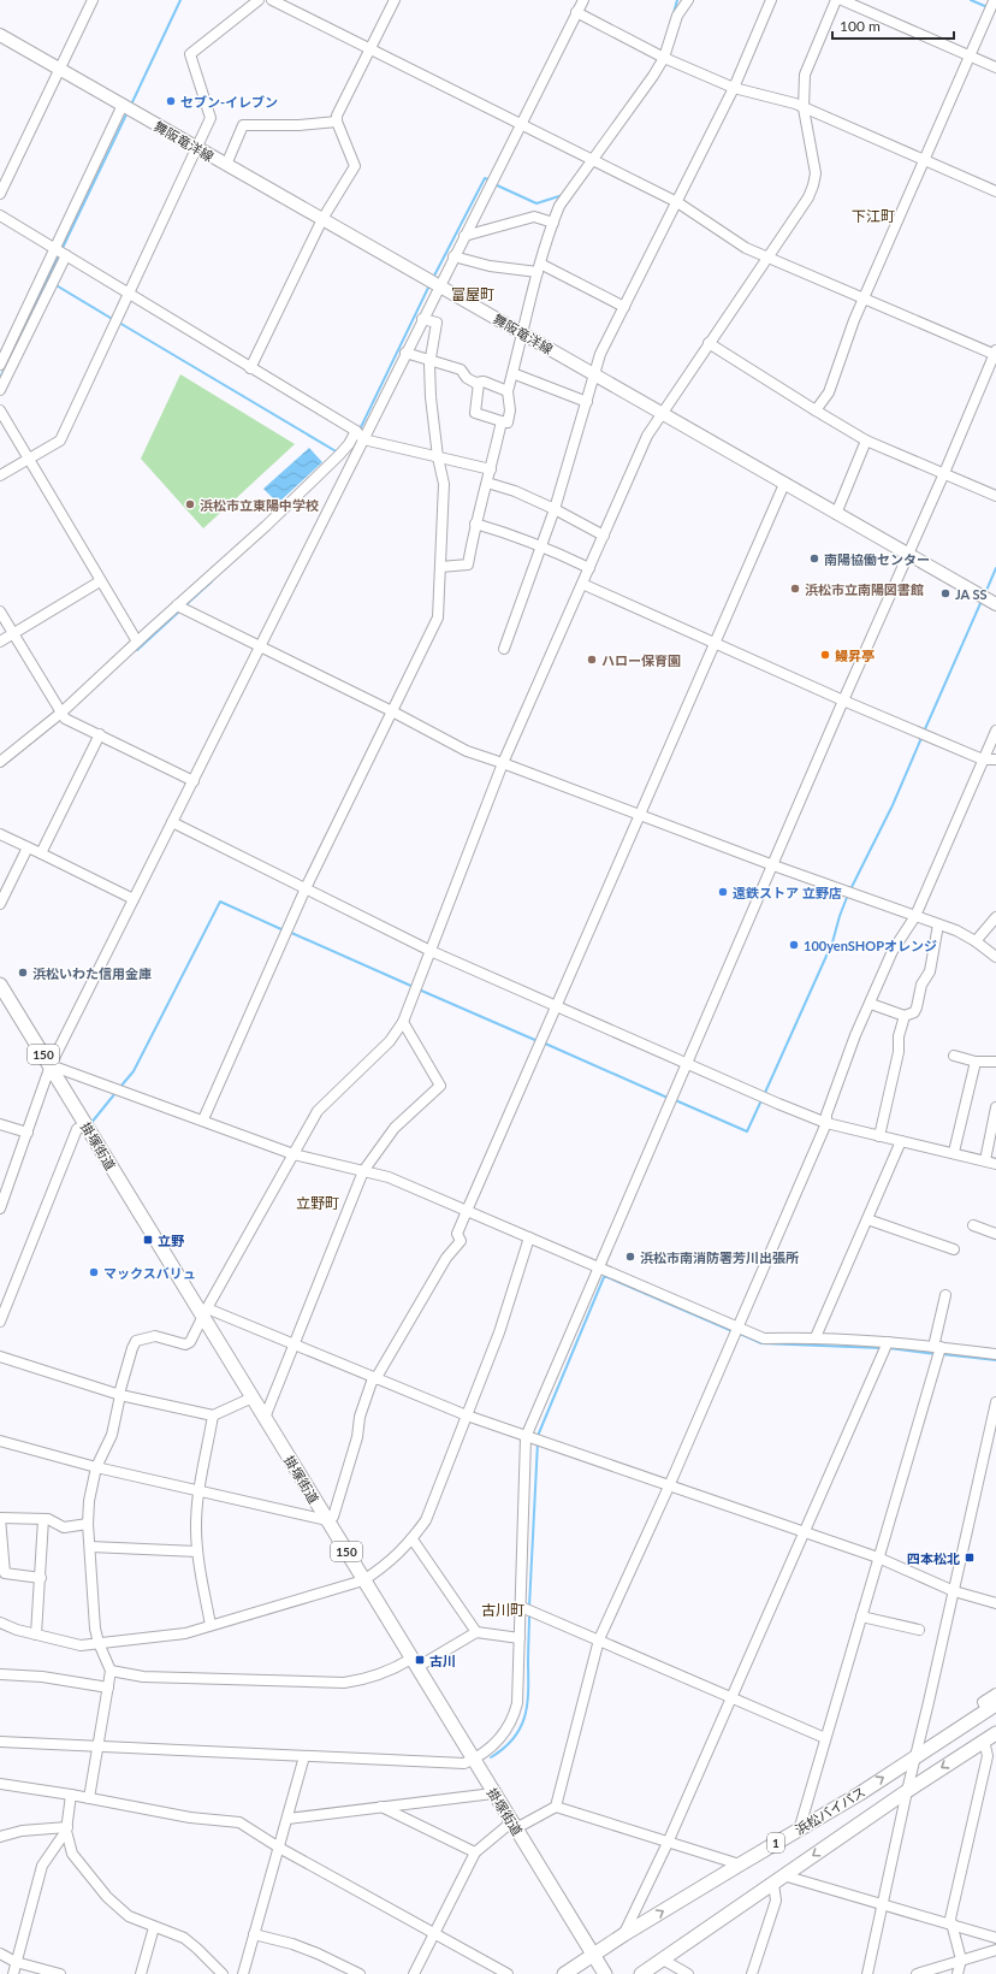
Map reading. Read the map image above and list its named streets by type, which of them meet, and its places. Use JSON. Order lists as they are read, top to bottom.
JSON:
{
  "streets": {
    "highway": [
      "150",
      "掛塚街道",
      "浜松バイパス",
      "1"
    ],
    "main road": ["舞阪竜洋線"]
  },
  "crossings": [
    ["掛塚街道", "浜松バイパス"]
  ],
  "districts": [
    "下江町",
    "富屋町",
    "立野町",
    "古川町"
  ],
  "places": {
    "other": [
      "セブン-イレブン",
      "浜松市立東陽中学校",
      "南陽協働センター",
      "浜松市立南陽図書館",
      "JA SS",
      "鰻昇亭",
      "ハロー保育園",
      "遠鉄ストア 立野店",
      "100yenSHOPオレンジ",
      "浜松いわた信用金庫",
      "浜松市南消防署芳川出張所",
      "マックスバリュ"
    ],
    "transit": ["立野", "四本松北", "古川"]
  },
  "scale_bar": "100 m"
}
